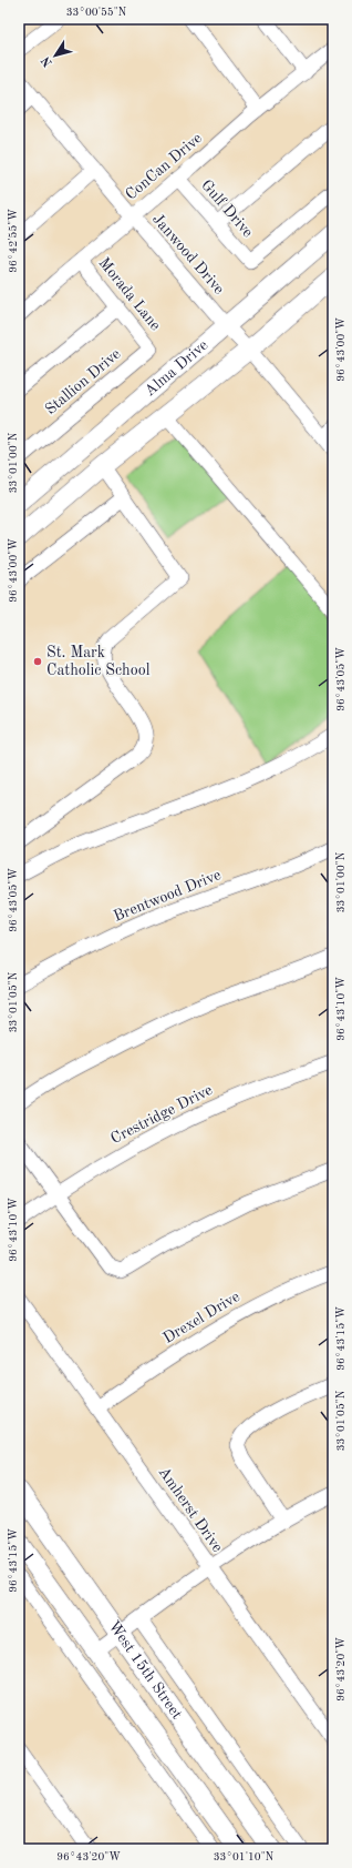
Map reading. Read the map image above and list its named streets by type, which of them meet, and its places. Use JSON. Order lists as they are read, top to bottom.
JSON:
{
  "streets": {
    "main road": ["Alma Drive", "West 15th Street"],
    "street": [
      "ConCan Drive",
      "Gulf Drive",
      "Janwood Drive",
      "Morada Lane",
      "Stallion Drive",
      "Brentwood Drive",
      "Crestridge Drive",
      "Drexel Drive",
      "Amherst Drive"
    ]
  },
  "crossings": [
    ["ConCan Drive", "Gulf Drive"],
    ["ConCan Drive", "Janwood Drive"],
    ["ConCan Drive", "Morada Lane"],
    ["Janwood Drive", "Alma Drive"],
    ["Morada Lane", "Stallion Drive"],
    ["Drexel Drive", "Amherst Drive"]
  ],
  "places": ["St. Mark Catholic School"],
  "north": "bottom left",
  "coordinates": [
    "33°00'55\"N",
    "96°42'55\"W",
    "96°43'00\"W",
    "33°01'00\"N",
    "96°43'05\"W",
    "33°01'05\"N",
    "96°43'10\"W",
    "96°43'15\"W",
    "96°43'20\"W",
    "33°01'10\"N"
  ]
}
